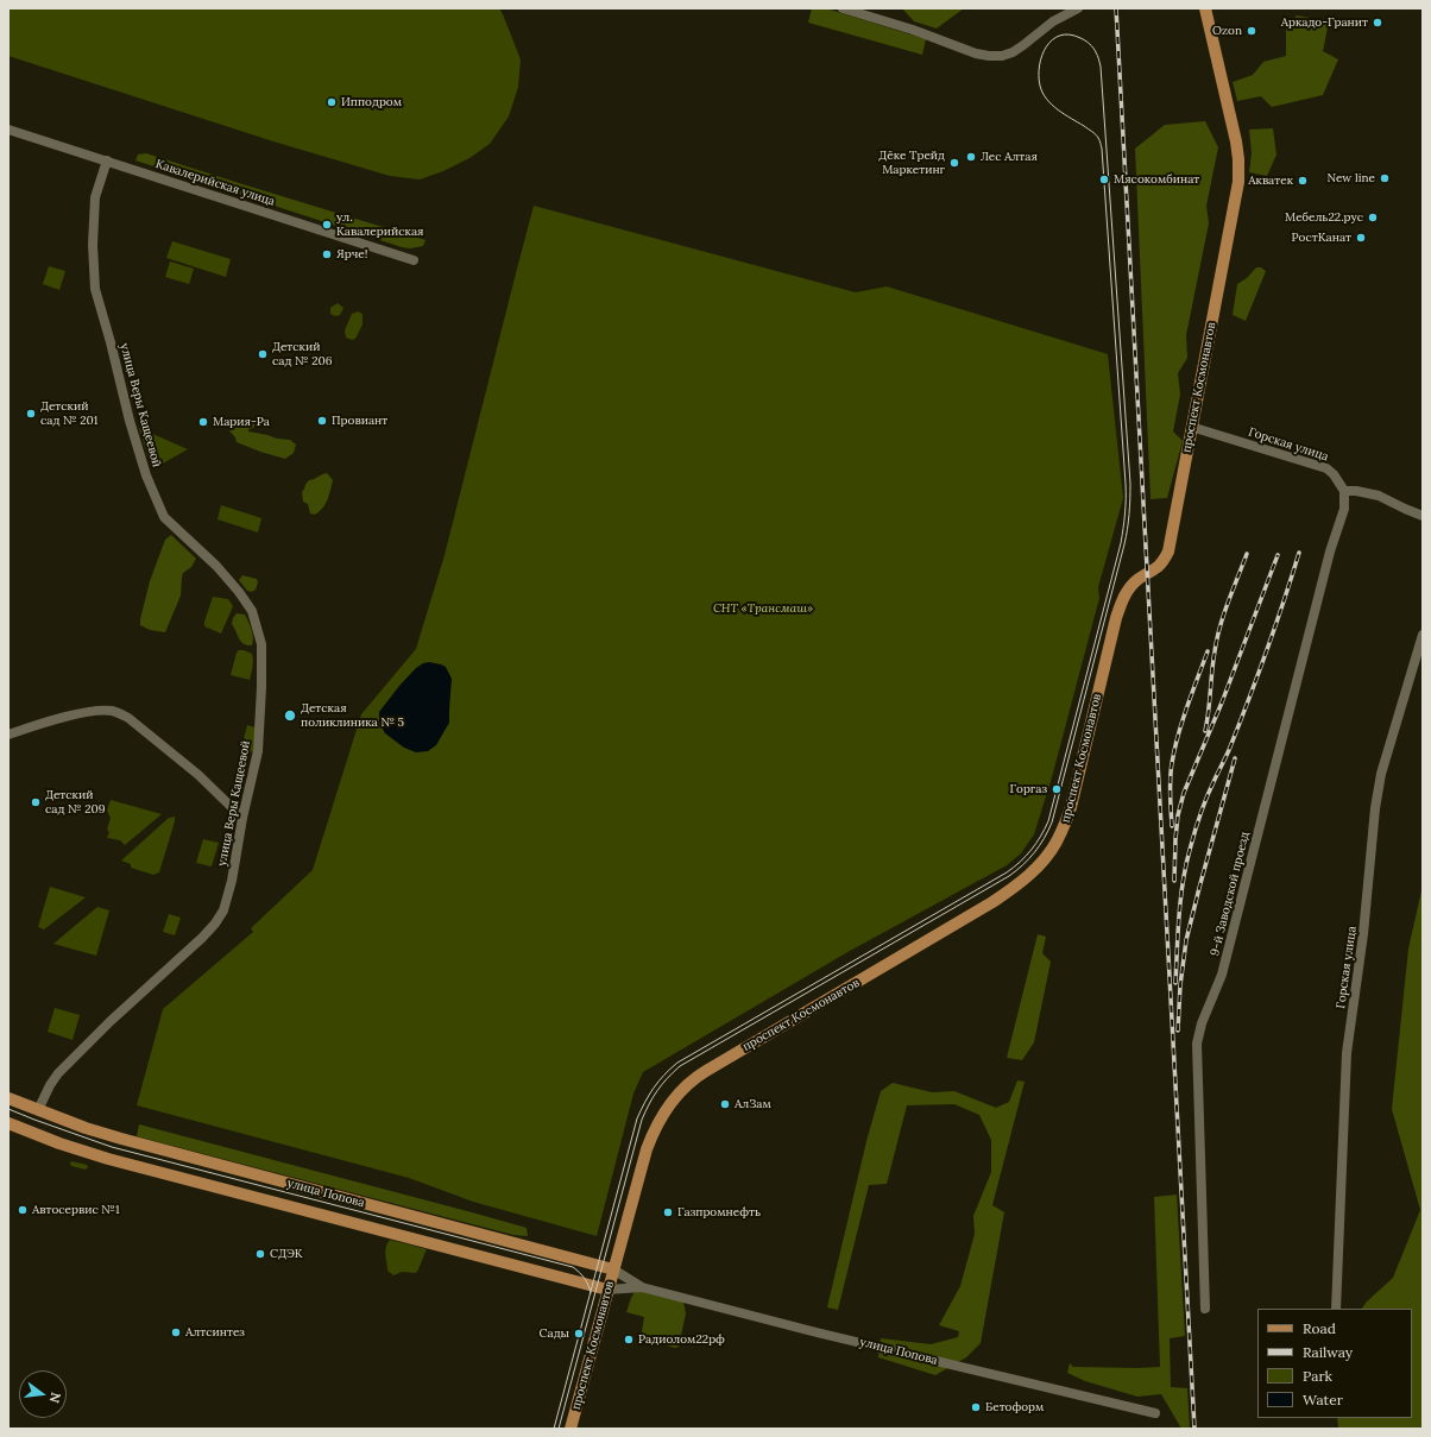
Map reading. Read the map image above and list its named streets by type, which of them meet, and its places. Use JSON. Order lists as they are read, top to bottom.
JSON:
{
  "streets": {
    "main road": ["проспект Космонавтов", "улица Попова"],
    "street": [
      "Кавалерийская улица",
      "улица Веры Кащеевой",
      "Горская улица",
      "9-й Заводской проезд"
    ]
  },
  "crossings": [
    ["Кавалерийская улица", "улица Веры Кащеевой"],
    ["проспект Космонавтов", "Горская улица"],
    ["проспект Космонавтов", "улица Попова"],
    ["улица Веры Кащеевой", "улица Попова"],
    ["Горская улица", "9-й Заводской проезд"]
  ],
  "parks": ["СНТ «Трансмаш»"],
  "places": [
    "Аркадо-Гранит",
    "Ozon",
    "Ипподром",
    "Лес Алтая",
    "Дёке Трейд Маркетинг",
    "New line",
    "Мясокомбинат",
    "Акватек",
    "Мебель22.рус",
    "ул. Кавалерийская",
    "РостКанат",
    "Ярче!",
    "Детский сад № 206",
    "Детский сад № 201",
    "Провиант",
    "Мария-Ра",
    "Детская поликлиника № 5",
    "Горгаз",
    "Детский сад № 209",
    "АлЗам",
    "Автосервис №1",
    "Газпромнефть",
    "СДЭК",
    "Алтсинтез",
    "Сады",
    "Радиолом22рф",
    "Бетоформ"
  ],
  "legend": [
    "Road",
    "Railway",
    "Park",
    "Water"
  ],
  "north": "right"
}
